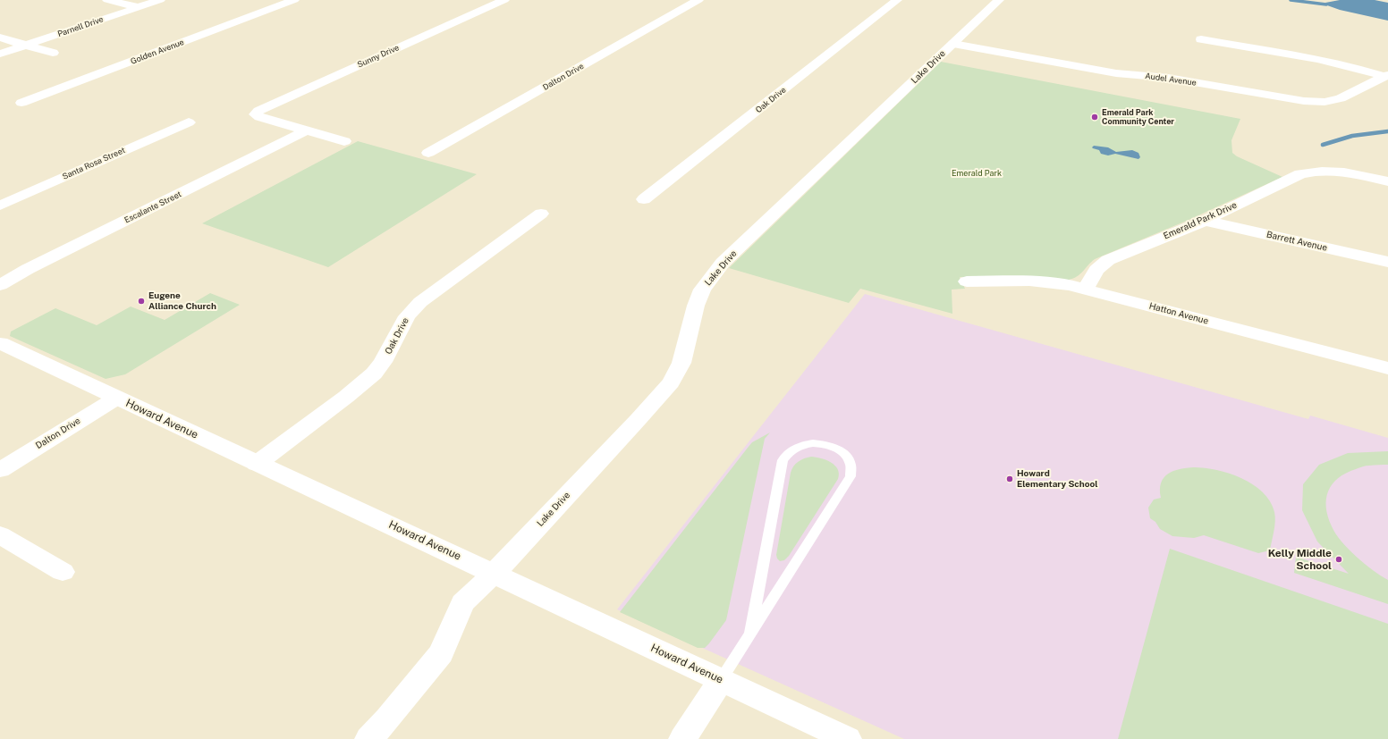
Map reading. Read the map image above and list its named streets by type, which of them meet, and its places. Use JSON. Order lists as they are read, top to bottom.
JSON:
{
  "streets": {
    "street": [
      "Parnell Drive",
      "Golden Avenue",
      "Sunny Drive",
      "Lake Drive",
      "Dalton Drive",
      "Audel Avenue",
      "Oak Drive",
      "Santa Rosa Street",
      "Escalante Street",
      "Emerald Park Drive",
      "Barrett Avenue",
      "Hatton Avenue",
      "Howard Avenue"
    ]
  },
  "crossings": [
    ["Sunny Drive", "Escalante Street"],
    ["Lake Drive", "Audel Avenue"],
    ["Lake Drive", "Howard Avenue"],
    ["Dalton Drive", "Howard Avenue"],
    ["Oak Drive", "Howard Avenue"],
    ["Emerald Park Drive", "Barrett Avenue"],
    ["Emerald Park Drive", "Hatton Avenue"]
  ],
  "parks": ["Emerald Park"],
  "places": [
    "Emerald Park Community Center",
    "Eugene Alliance Church",
    "Howard Elementary School",
    "Kelly Middle School"
  ]
}
